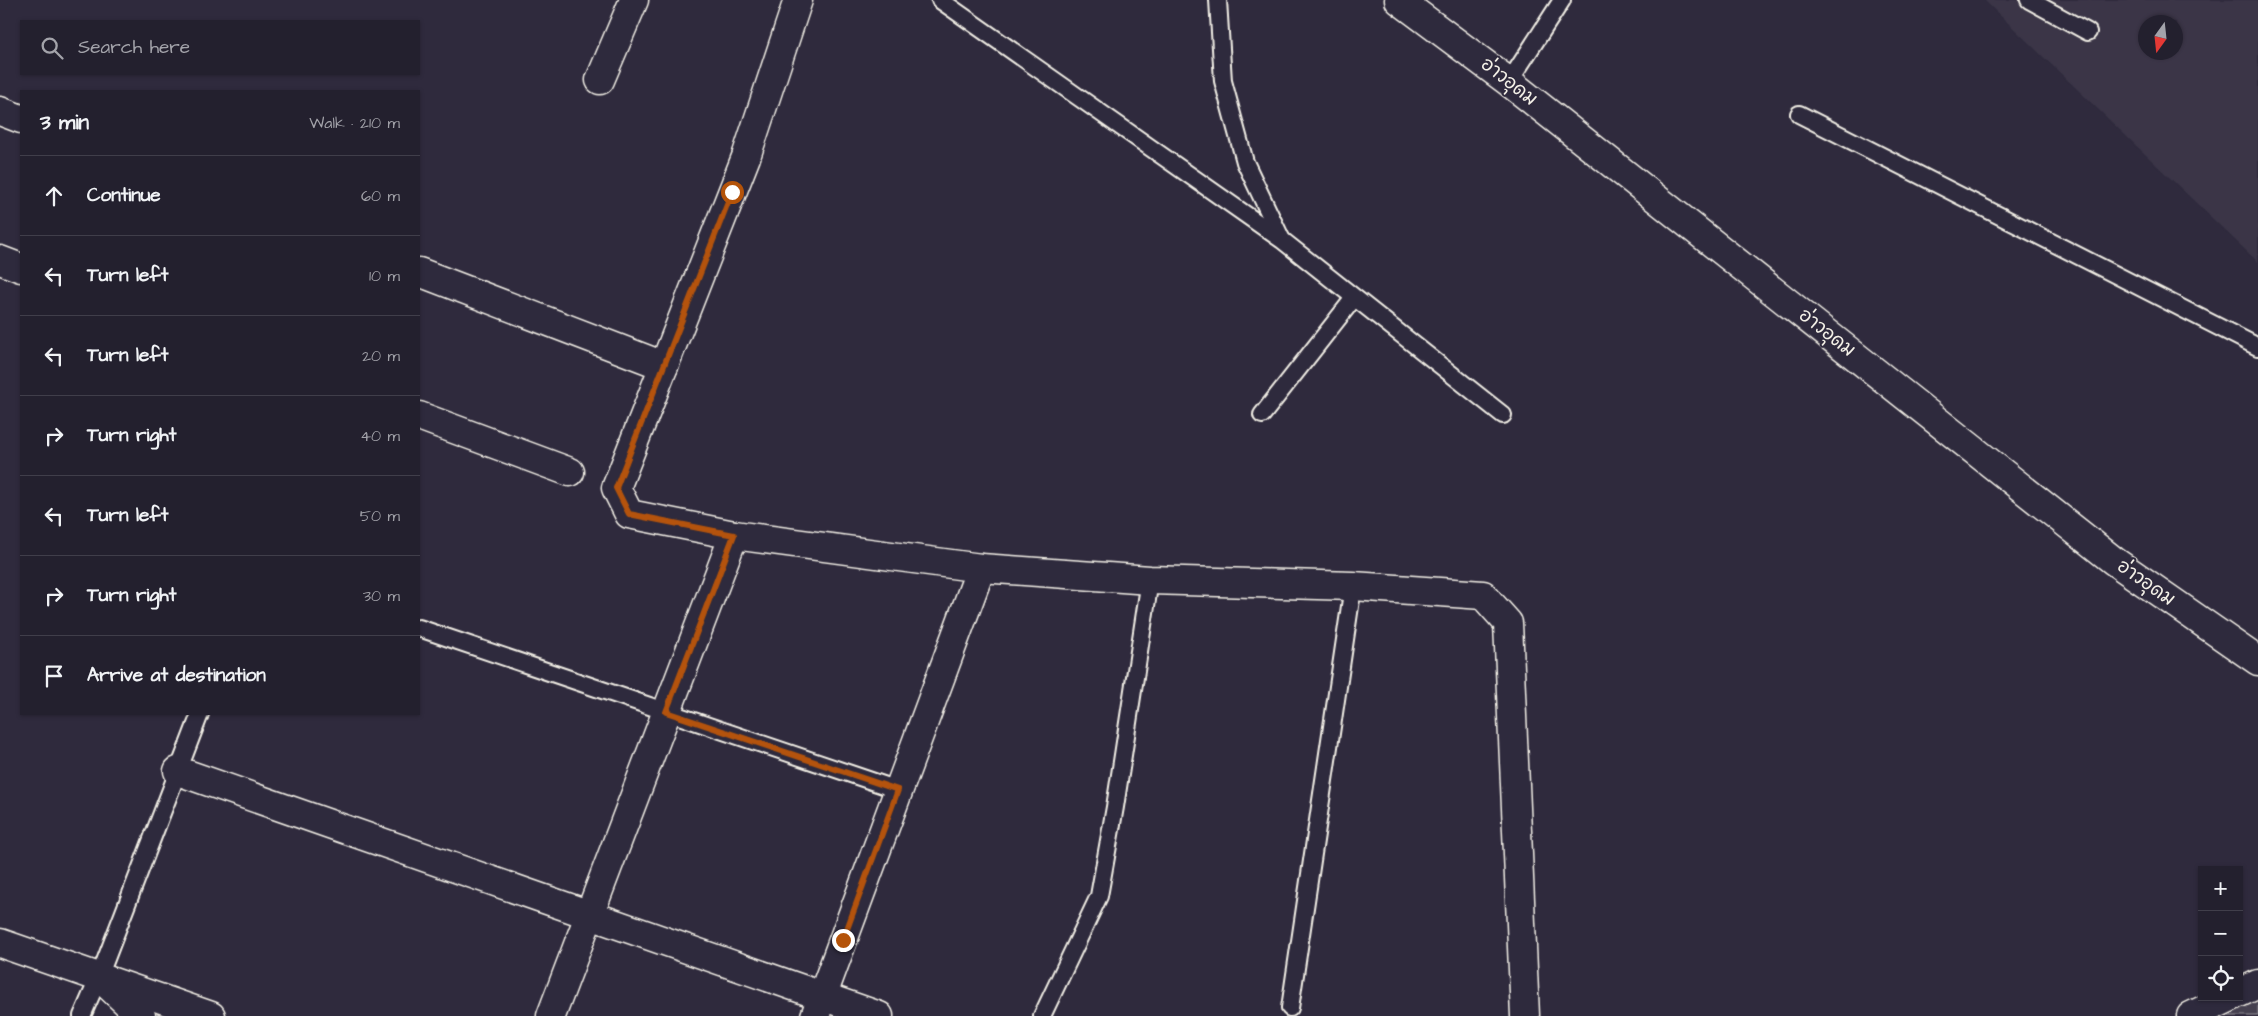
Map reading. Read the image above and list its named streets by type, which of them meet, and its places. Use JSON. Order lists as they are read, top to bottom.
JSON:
{
  "streets": {
    "street": ["อ่าวอุดม"]
  },
  "north": "bottom",
  "page": {
    "search": "Search here",
    "heading": ["3 min", "Walk · 210 m"],
    "list": [
      ["Continue", "60 m"],
      ["Turn left", "10 m"],
      ["Turn left", "20 m"],
      ["Turn right", "40 m"],
      ["Turn left", "50 m"],
      ["Turn right", "30 m"],
      "Arrive at destination"
    ],
    "map_buttons": ["+", "−"]
  }
}
